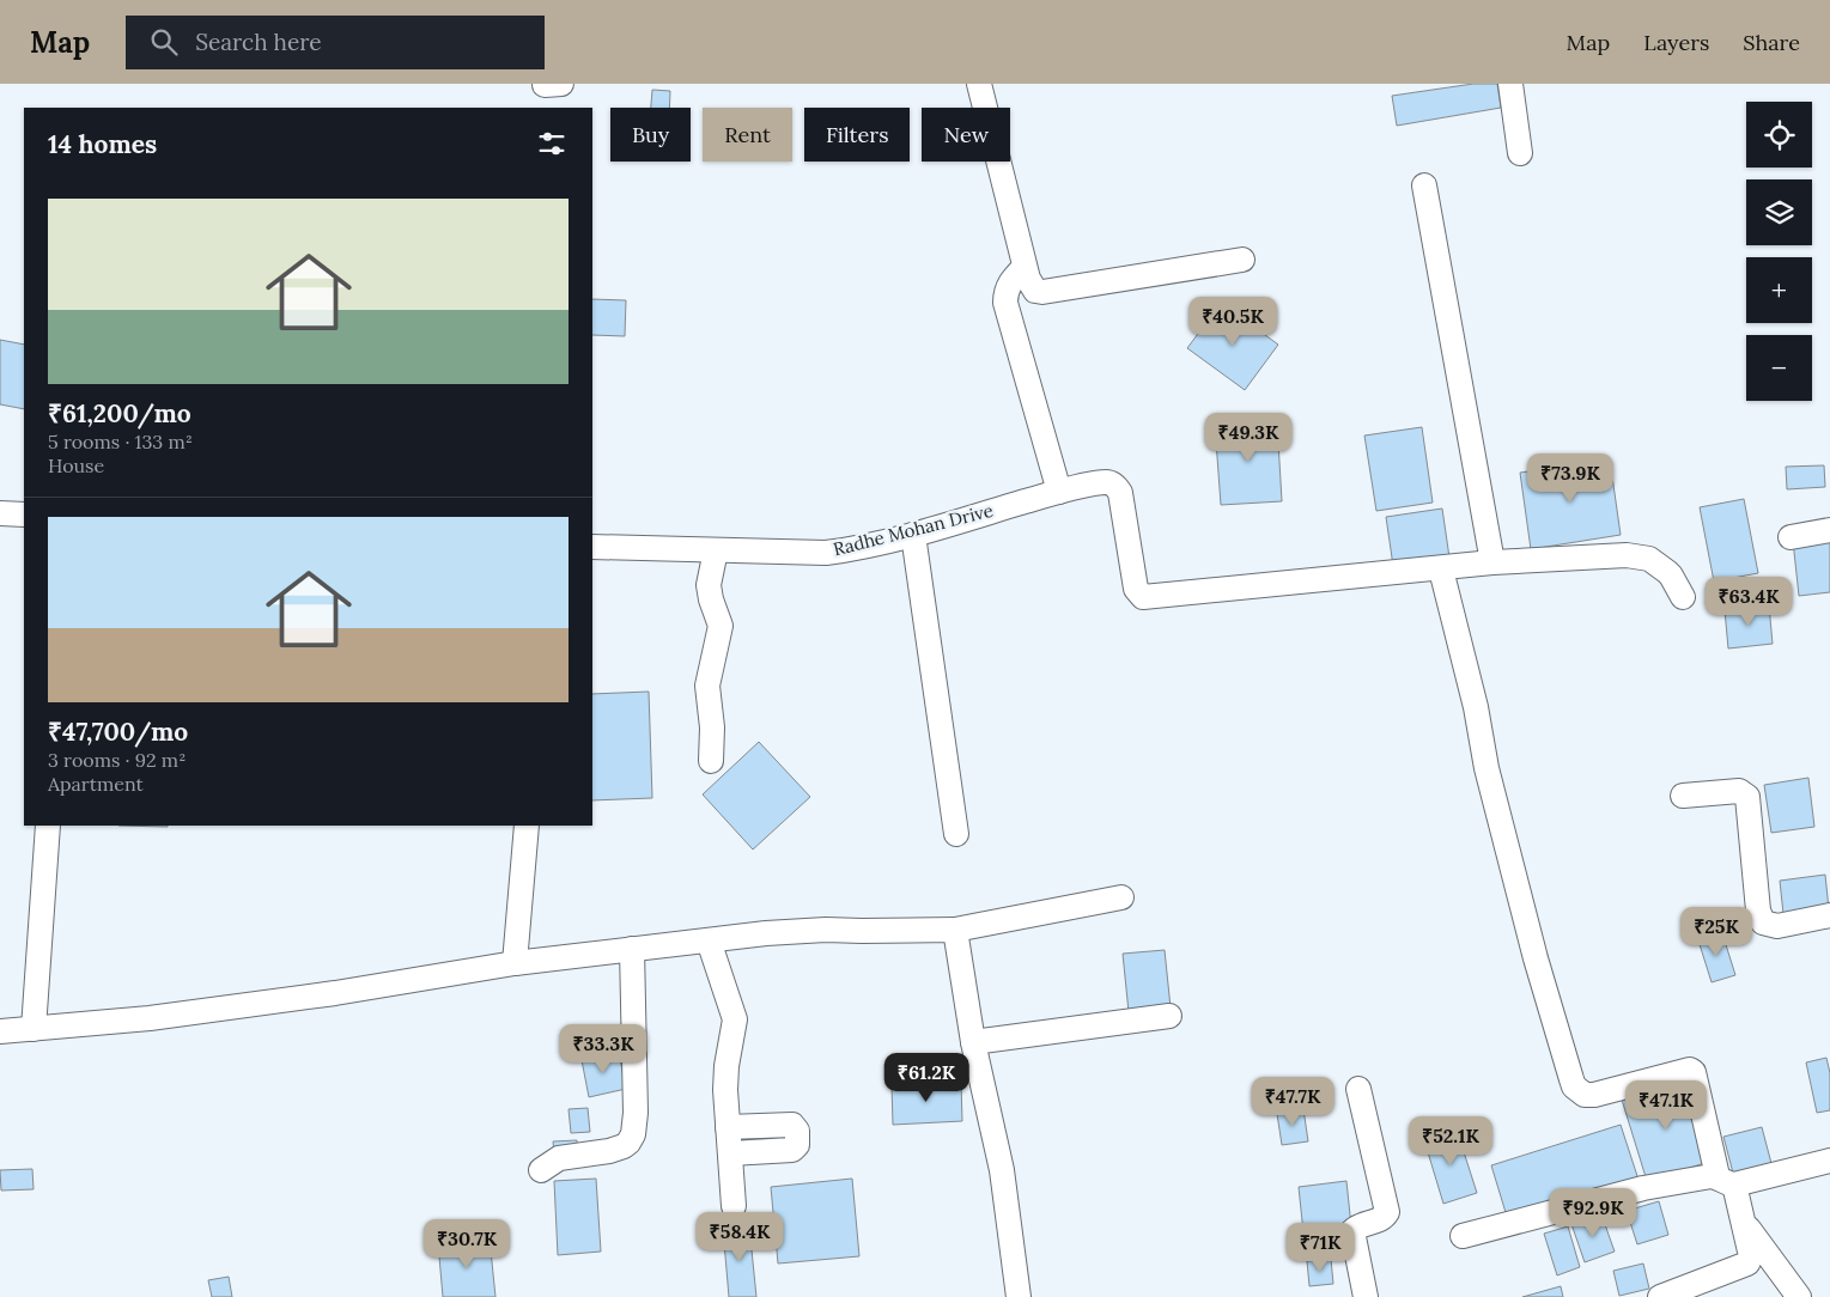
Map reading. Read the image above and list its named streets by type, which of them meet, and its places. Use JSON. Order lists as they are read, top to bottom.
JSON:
{
  "streets": {
    "street": ["Radhe Mohan Drive"]
  },
  "page": {
    "header": "Map",
    "search": "Search here",
    "nav": ["Map", "Layers", "Share"],
    "map_buttons": ["+", "−"],
    "chip": [
      "Buy",
      "Rent",
      "Filters",
      "New"
    ],
    "heading": "14 homes",
    "list": [
      {
        "name": "₹61,200/mo",
        "note": "5 rooms · 133 m² · House"
      },
      {
        "name": "₹47,700/mo",
        "note": "3 rooms · 92 m² · Apartment"
      }
    ],
    "price": [
      "₹40.5K",
      "₹49.3K",
      "₹73.9K",
      "₹63.4K",
      "₹25K",
      "₹33.3K",
      "₹61.2K",
      "₹47.7K",
      "₹47.1K",
      "₹52.1K",
      "₹92.9K",
      "₹58.4K",
      "₹30.7K",
      "₹71K"
    ]
  }
}
